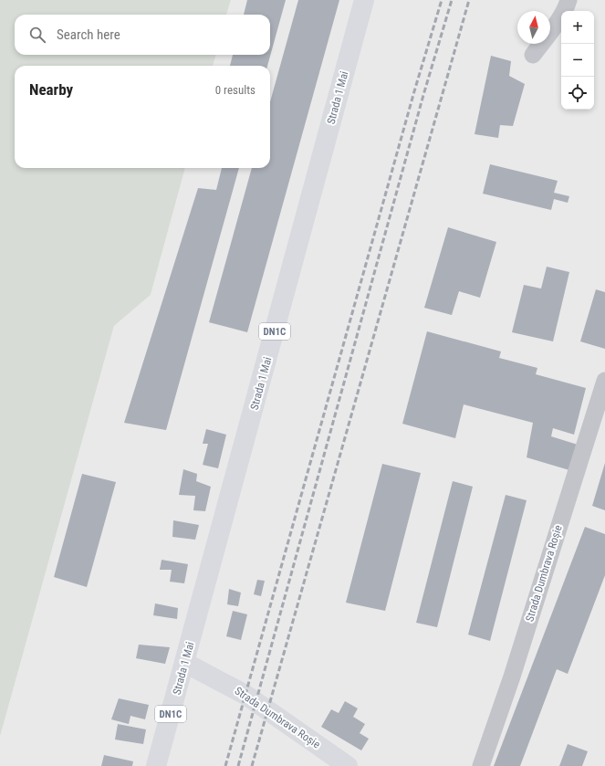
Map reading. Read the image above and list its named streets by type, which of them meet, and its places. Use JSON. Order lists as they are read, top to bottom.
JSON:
{
  "streets": {
    "main road": ["Strada 1 Mai", "DN1C", "Strada Dumbrava Roșie"]
  },
  "crossings": [
    ["Strada 1 Mai", "Strada Dumbrava Roșie"]
  ],
  "north": "top",
  "page": {
    "map_buttons": ["+", "−"],
    "search": "Search here",
    "heading": ["Nearby", "0 results"]
  }
}
